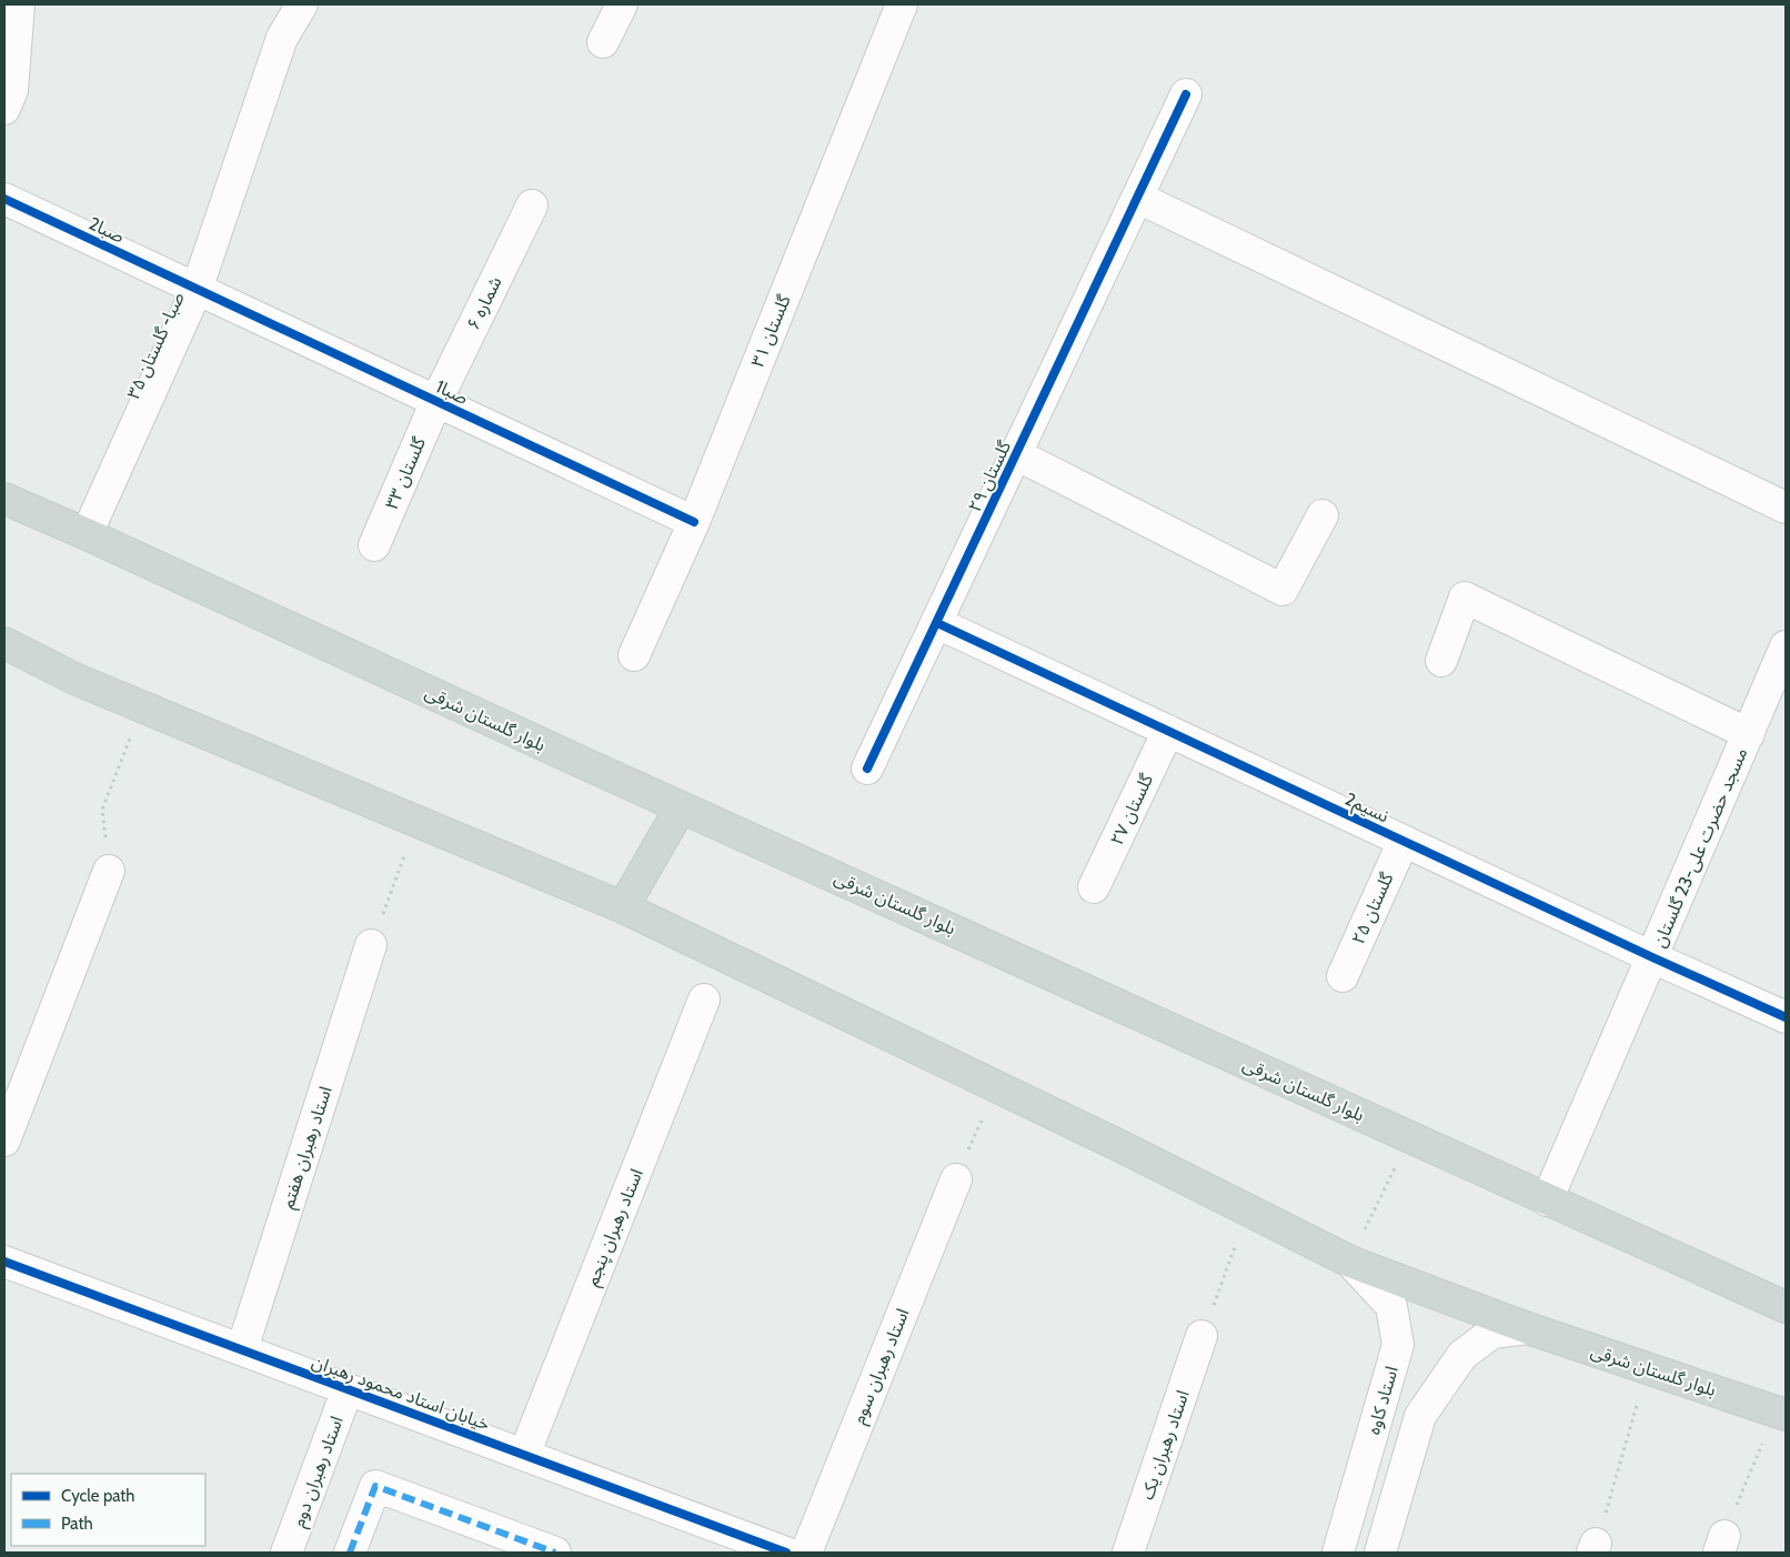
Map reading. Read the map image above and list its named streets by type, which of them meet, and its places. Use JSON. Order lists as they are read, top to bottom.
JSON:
{
  "streets": {
    "main road": ["بلوار گلستان شرقی"],
    "street": [
      "صبا2",
      "شماره ۶",
      "گلستان ۳۱",
      "صبا- گلستان ۳۵",
      "صبا1",
      "گلستان ۳۳",
      "گلستان ۲۹",
      "نسیم2",
      "گلستان ۲۷",
      "مسجد حضرت علی-23 گلستان",
      "گلستان ۲۵",
      "استاد رهبران هفتم",
      "استاد رهبران پنجم",
      "استاد رهبران سوم",
      "خیابان استاد محمود رهبران",
      "استاد کاوه",
      "استاد رهبران یک",
      "استاد رهبران دوم"
    ]
  },
  "crossings": [
    ["صبا2", "صبا- گلستان ۳۵"],
    ["صبا2", "صبا1"],
    ["شماره ۶", "صبا1"],
    ["شماره ۶", "گلستان ۳۳"],
    ["گلستان ۳۱", "صبا1"],
    ["صبا- گلستان ۳۵", "صبا1"],
    ["صبا- گلستان ۳۵", "بلوار گلستان شرقی"],
    ["صبا1", "گلستان ۳۳"],
    ["گلستان ۲۹", "نسیم2"],
    ["بلوار گلستان شرقی", "مسجد حضرت علی-23 گلستان"],
    ["بلوار گلستان شرقی", "استاد کاوه"],
    ["نسیم2", "گلستان ۲۷"],
    ["نسیم2", "مسجد حضرت علی-23 گلستان"],
    ["نسیم2", "گلستان ۲۵"],
    ["استاد رهبران هفتم", "خیابان استاد محمود رهبران"],
    ["استاد رهبران پنجم", "خیابان استاد محمود رهبران"],
    ["خیابان استاد محمود رهبران", "استاد رهبران دوم"]
  ],
  "legend": ["Cycle path", "Path"]
}
